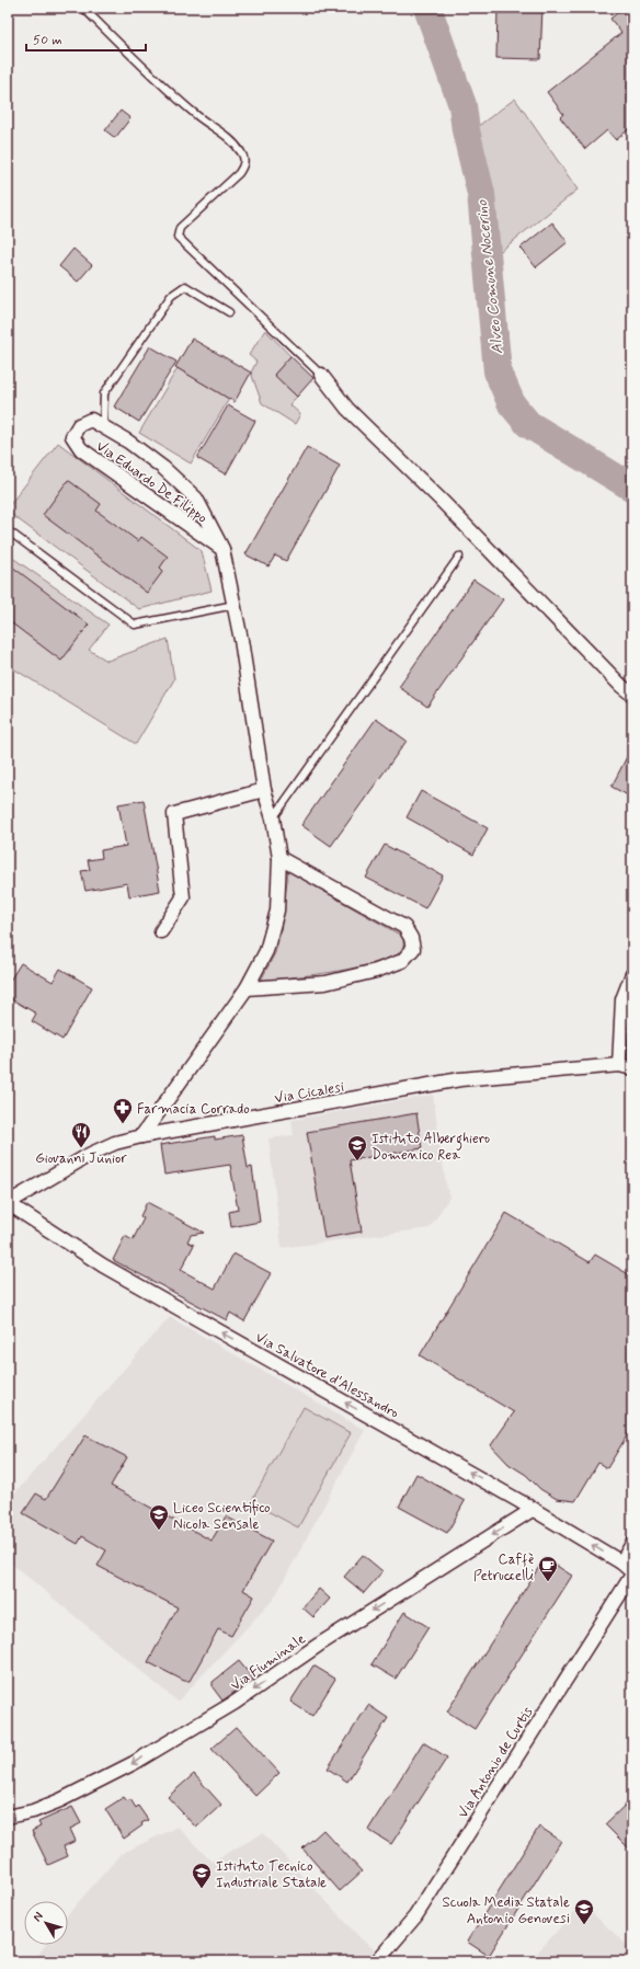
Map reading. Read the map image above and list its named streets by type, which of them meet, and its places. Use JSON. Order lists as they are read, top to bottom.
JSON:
{
  "streets": {
    "street": [
      "Via Eduardo De Filippo",
      "Via Cicalesi",
      "Via Salvatore d'Alessandro",
      "Via Fiuminale",
      "Via Antonio de Curtis"
    ]
  },
  "crossings": [
    ["Via Eduardo De Filippo", "Via Cicalesi"],
    ["Via Cicalesi", "Via Salvatore d'Alessandro"],
    ["Via Salvatore d'Alessandro", "Via Fiuminale"],
    ["Via Salvatore d'Alessandro", "Via Antonio de Curtis"]
  ],
  "one_way": ["Via Salvatore d'Alessandro", "Via Fiuminale"],
  "water": ["Alveo Comune Nocerino"],
  "places": {
    "pharmacy": ["Farmacia Corrado"],
    "restaurant": ["Giovanni Junior"],
    "school or university": [
      "Istituto Alberghiero Domenico Rea",
      "Liceo Scientifico Nicola Sensale",
      "Istituto Tecnico Industriale Statale",
      "Scuola Media Statale Antonio Genovesi"
    ],
    "cafe": ["Caffè Petruccelli"]
  },
  "scale_bar": "50 m",
  "north": "top left"
}
